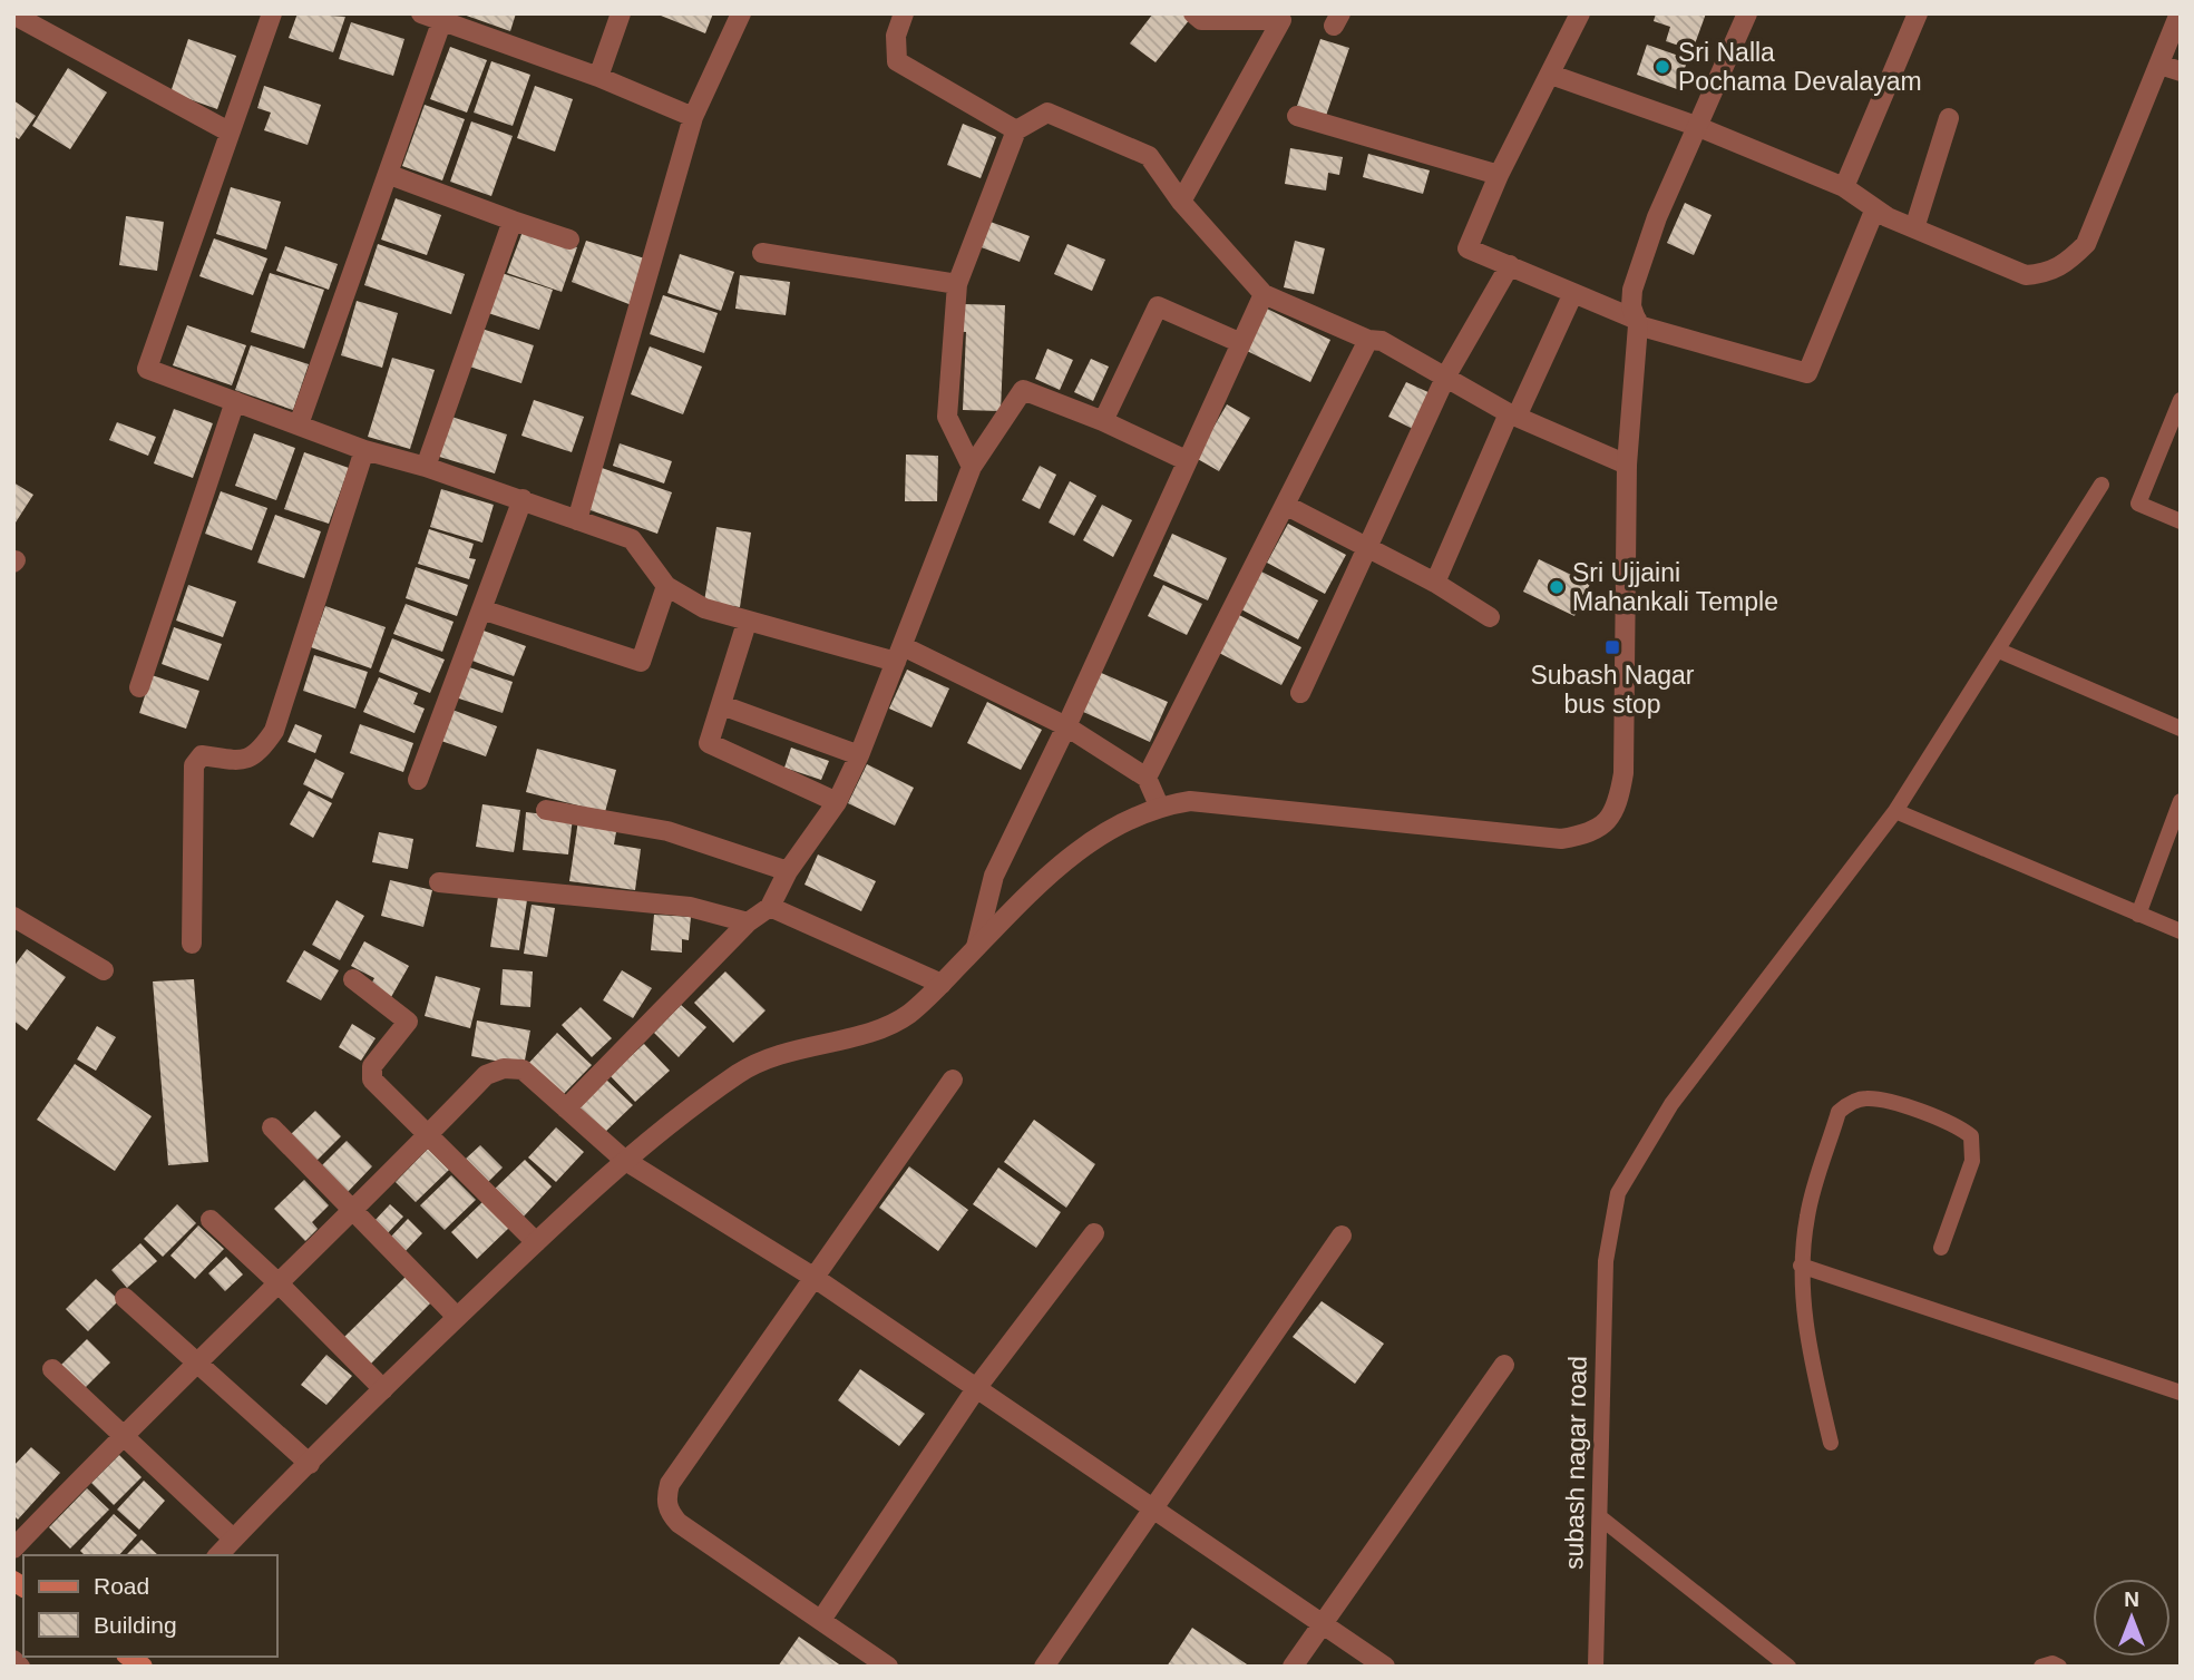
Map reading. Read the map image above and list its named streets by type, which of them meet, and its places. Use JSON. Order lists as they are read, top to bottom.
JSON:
{
  "streets": {
    "lane": ["subash nagar road"]
  },
  "places": {
    "other": ["Sri Nalla Pochama Devalayam", "Sri Ujjaini Mahankali Temple"],
    "transit": ["Subash Nagar bus stop"]
  },
  "legend": ["Road", "Building"],
  "north": "top"
}
